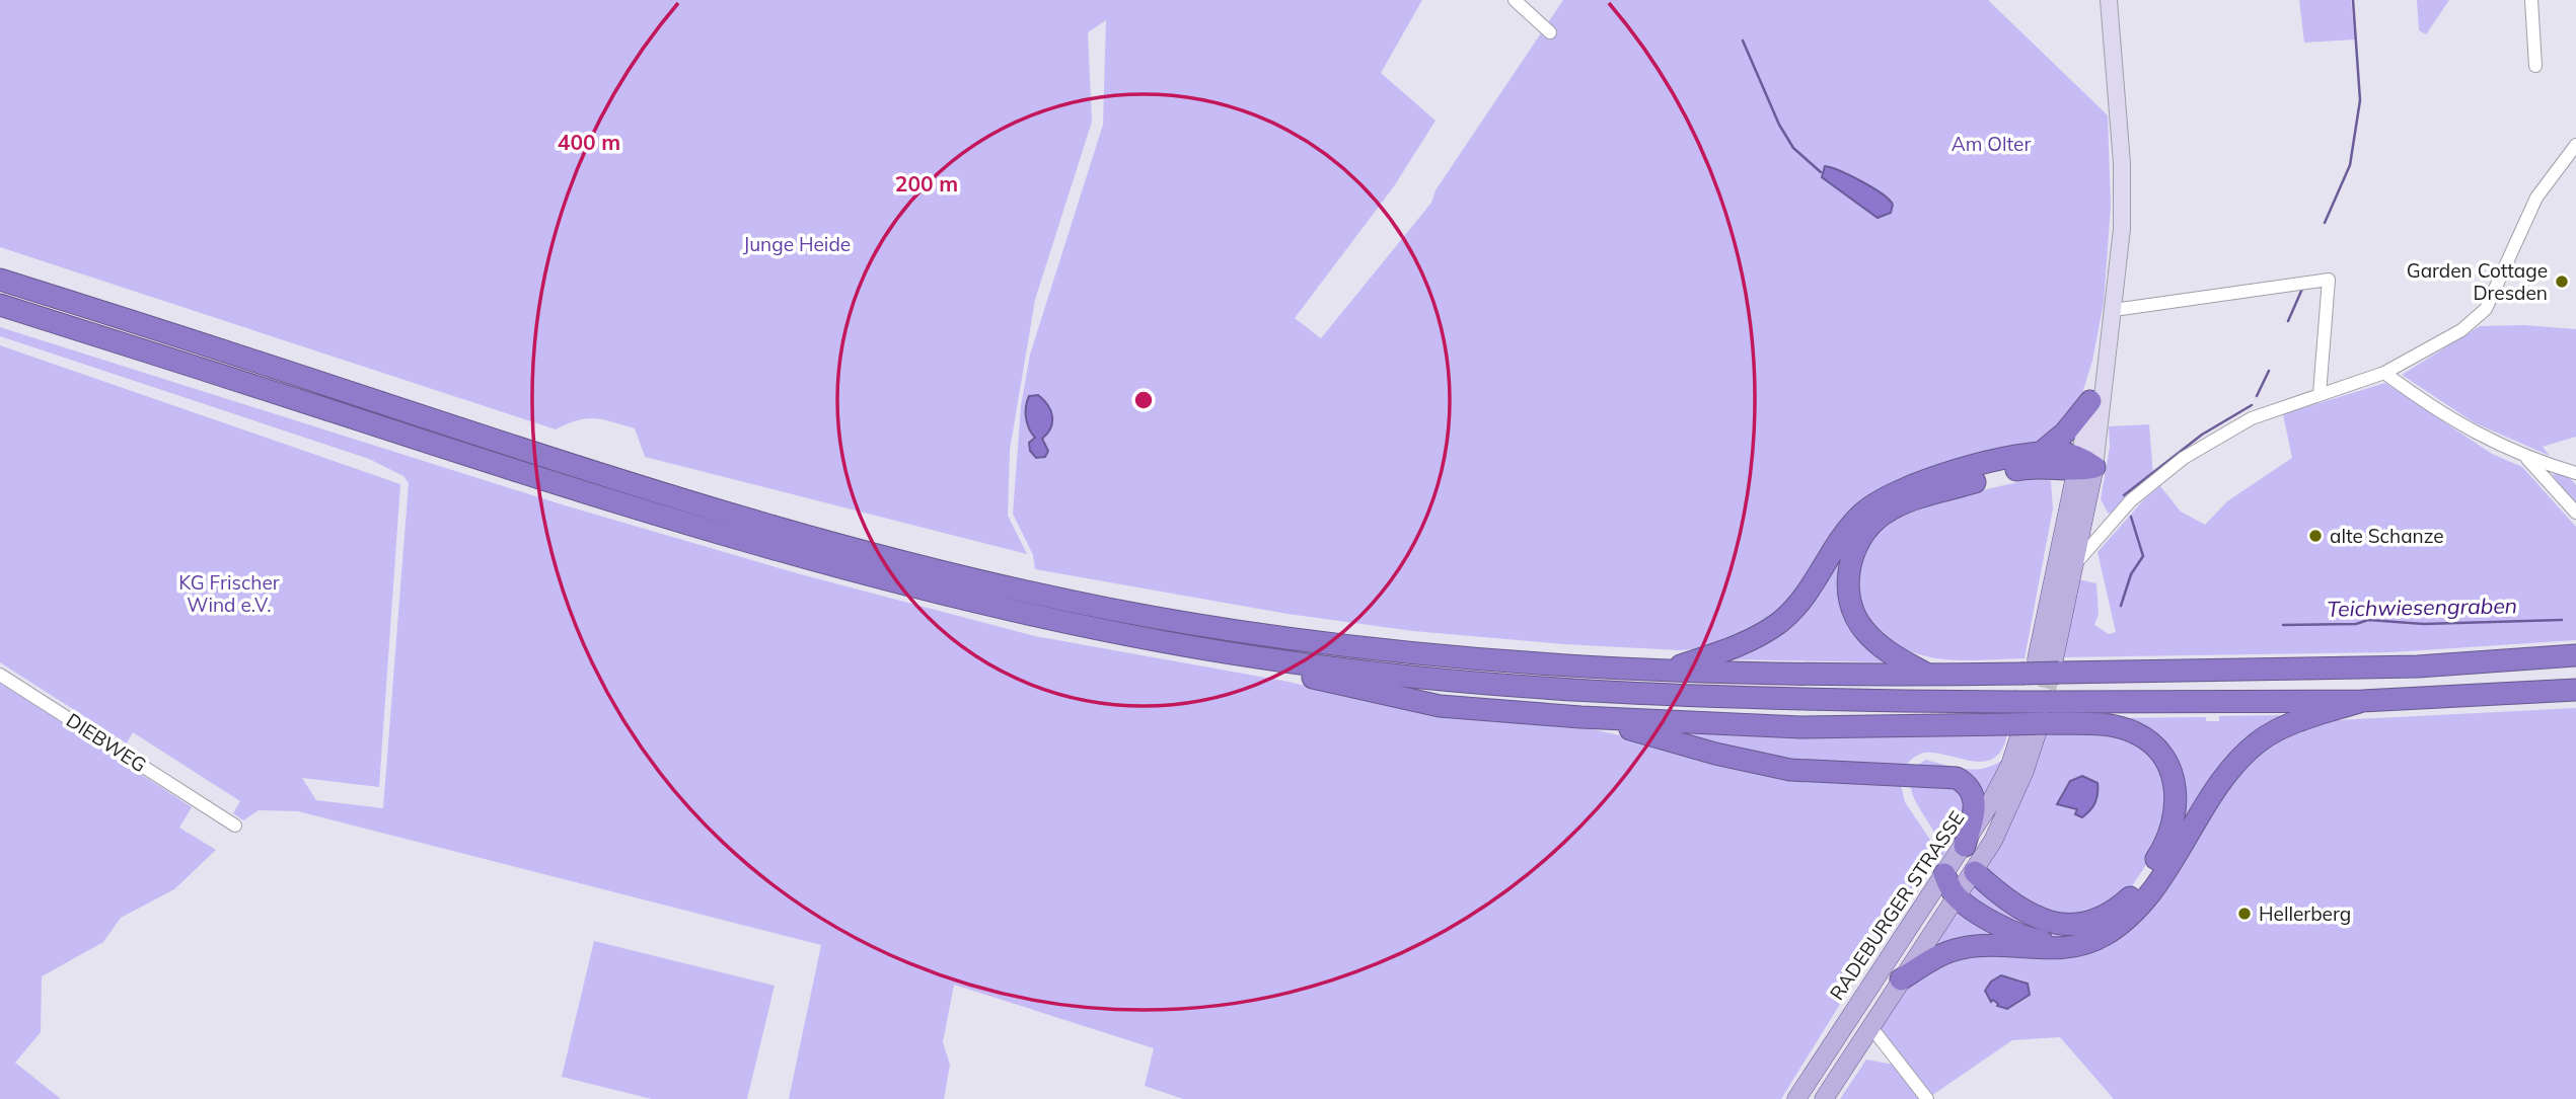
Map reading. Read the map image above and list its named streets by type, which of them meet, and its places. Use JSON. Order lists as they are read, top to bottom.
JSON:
{
  "streets": {
    "main road": ["RADEBURGER STRASSE"],
    "street": ["DIEBWEG"]
  },
  "water": ["Teichwiesengraben"],
  "parks": ["Am Olter", "Junge Heide", "KG Frischer Wind e.V."],
  "places": ["Garden Cottage Dresden", "alte Schanze", "Hellerberg"],
  "rings": ["400 m", "200 m"]
}
